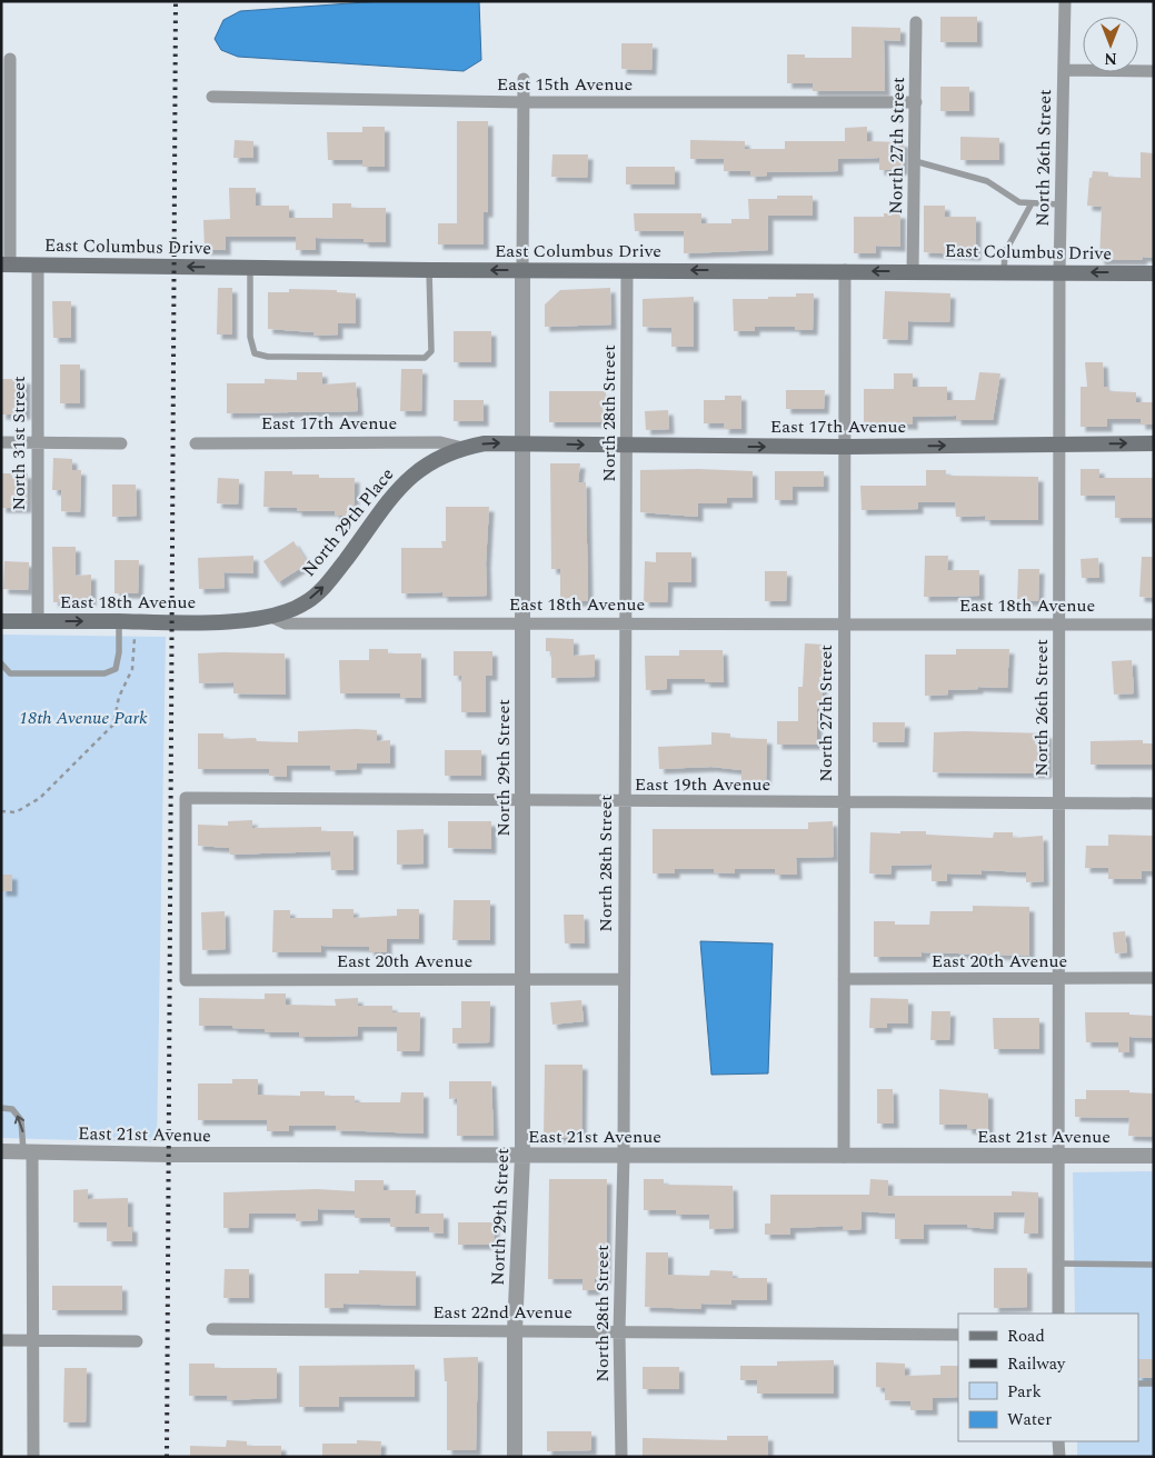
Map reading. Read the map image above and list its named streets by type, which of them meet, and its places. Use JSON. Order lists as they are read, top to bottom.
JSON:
{
  "streets": {
    "main road": [
      "East Columbus Drive",
      "East 17th Avenue",
      "North 29th Place",
      "East 18th Avenue"
    ],
    "street": [
      "East 15th Avenue",
      "North 27th Street",
      "North 26th Street",
      "North 28th Street",
      "North 31st Street",
      "North 29th Street",
      "East 19th Avenue",
      "East 20th Avenue",
      "East 21st Avenue",
      "East 22nd Avenue"
    ]
  },
  "crossings": [
    ["East 15th Avenue", "North 27th Street"],
    ["East 15th Avenue", "North 29th Street"],
    ["North 27th Street", "East Columbus Drive"],
    ["North 27th Street", "East 17th Avenue"],
    ["North 27th Street", "East 18th Avenue"],
    ["North 27th Street", "East 19th Avenue"],
    ["North 27th Street", "East 20th Avenue"],
    ["North 27th Street", "East 21st Avenue"],
    ["North 26th Street", "East Columbus Drive"],
    ["North 26th Street", "East 17th Avenue"],
    ["North 26th Street", "East 18th Avenue"],
    ["North 26th Street", "East 19th Avenue"],
    ["North 26th Street", "East 20th Avenue"],
    ["North 26th Street", "East 21st Avenue"],
    ["East Columbus Drive", "North 28th Street"],
    ["East Columbus Drive", "North 31st Street"],
    ["East Columbus Drive", "North 29th Street"],
    ["North 28th Street", "East 17th Avenue"],
    ["North 28th Street", "East 18th Avenue"],
    ["North 28th Street", "East 19th Avenue"],
    ["North 28th Street", "East 20th Avenue"],
    ["North 28th Street", "East 21st Avenue"],
    ["North 28th Street", "East 22nd Avenue"],
    ["East 17th Avenue", "North 29th Place"],
    ["East 17th Avenue", "North 29th Street"],
    ["North 31st Street", "East 18th Avenue"],
    ["North 29th Place", "East 18th Avenue"],
    ["North 29th Place", "North 29th Street"],
    ["East 18th Avenue", "North 29th Street"],
    ["North 29th Street", "East 19th Avenue"],
    ["North 29th Street", "East 20th Avenue"],
    ["North 29th Street", "East 21st Avenue"],
    ["North 29th Street", "East 22nd Avenue"],
    ["East 19th Avenue", "East 20th Avenue"]
  ],
  "one_way": ["East Columbus Drive", "East 17th Avenue", "North 29th Place"],
  "parks": ["18th Avenue Park"],
  "legend": [
    "Road",
    "Railway",
    "Park",
    "Water"
  ],
  "north": "bottom"
}
